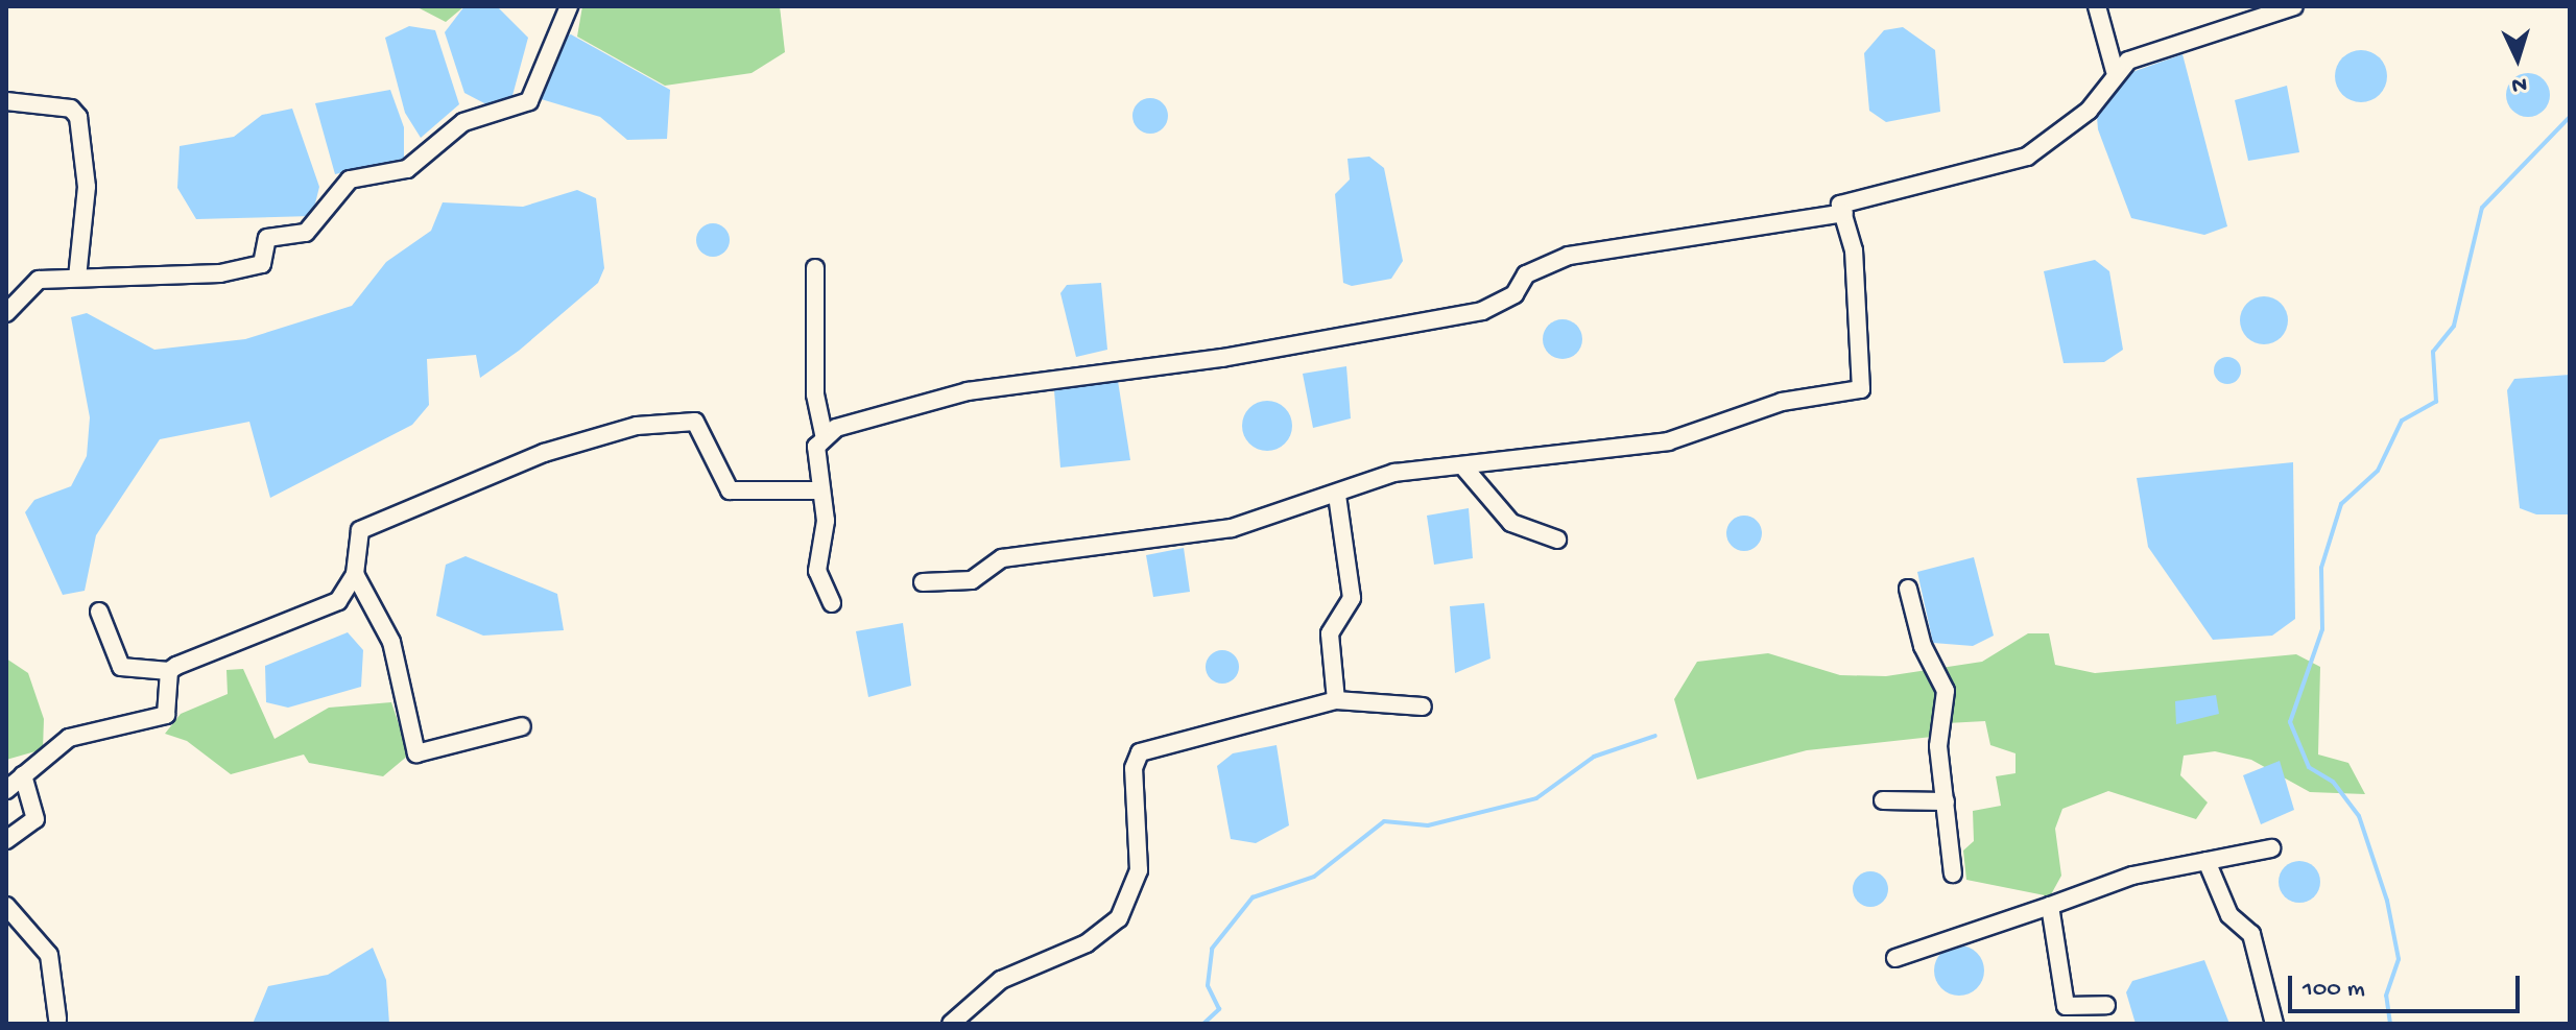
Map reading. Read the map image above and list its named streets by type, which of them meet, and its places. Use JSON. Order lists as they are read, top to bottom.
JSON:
{
  "scale_bar": "100 m",
  "north": "bottom"
}
